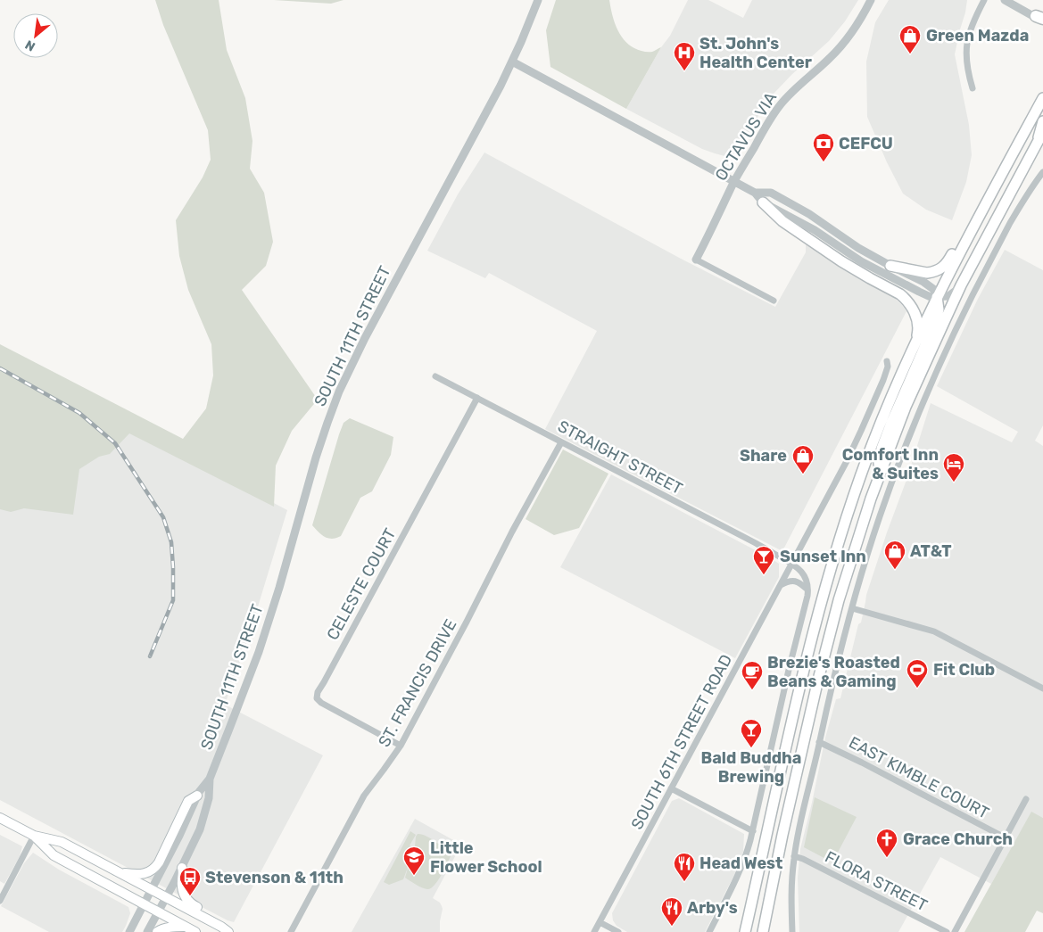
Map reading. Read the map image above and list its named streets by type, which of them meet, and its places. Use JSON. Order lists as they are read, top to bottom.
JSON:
{
  "streets": {
    "street": [
      "OCTAVUS VIA",
      "SOUTH 11TH STREET",
      "STRAIGHT STREET",
      "CELESTE COURT",
      "ST. FRANCIS DRIVE",
      "SOUTH 6TH STREET ROAD",
      "EAST KIMBLE COURT",
      "FLORA STREET"
    ]
  },
  "crossings": [
    ["STRAIGHT STREET", "CELESTE COURT"],
    ["STRAIGHT STREET", "ST. FRANCIS DRIVE"],
    ["STRAIGHT STREET", "SOUTH 6TH STREET ROAD"],
    ["CELESTE COURT", "ST. FRANCIS DRIVE"]
  ],
  "places": {
    "shop": ["Green Mazda", "Share", "AT&T"],
    "hospital": ["St. John's Health Center"],
    "bank": ["CEFCU"],
    "hotel": ["Comfort Inn & Suites"],
    "bar": ["Sunset Inn", "Bald Buddha Brewing"],
    "sports": ["Fit Club"],
    "cafe": ["Brezie's Roasted Beans & Gaming"],
    "church": ["Grace Church"],
    "school or university": ["Little Flower School"],
    "restaurant": ["Head West", "Arby's"],
    "bus stop": ["Stevenson & 11th"]
  },
  "north": "bottom left"
}
